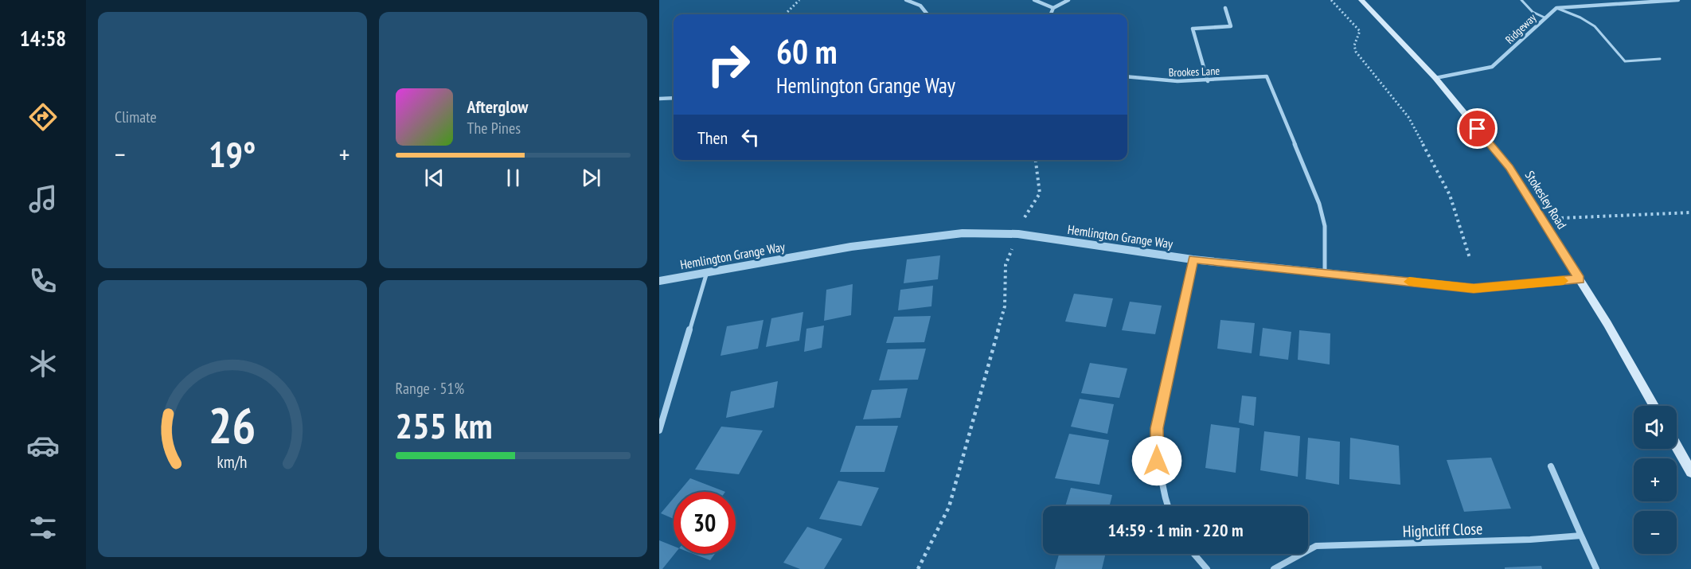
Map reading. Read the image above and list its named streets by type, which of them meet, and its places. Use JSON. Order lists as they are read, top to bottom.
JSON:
{
  "streets": {
    "main road": ["Stokesley Road"],
    "street": [
      "Ridgeway",
      "Brookes Lane",
      "Hemlington Grange Way",
      "Highcliff Close"
    ]
  },
  "crossings": [
    ["Ridgeway", "Stokesley Road"],
    ["Brookes Lane", "Hemlington Grange Way"],
    ["Stokesley Road", "Hemlington Grange Way"]
  ],
  "page": {
    "tabs": "14:58",
    "tile": [
      "Climate",
      ["Range · 51%", "255 km"]
    ],
    "turn": ["60 m", "Hemlington Grange Way"],
    "song": ["Afterglow", "The Pines"],
    "then": "Then",
    "heat": ["−", "19°", "+"],
    "map_buttons": ["+", "−"],
    "limit": "30",
    "trip": "14:59 · 1 min · 220 m",
    "gauge": ["26", "km/h"]
  }
}
